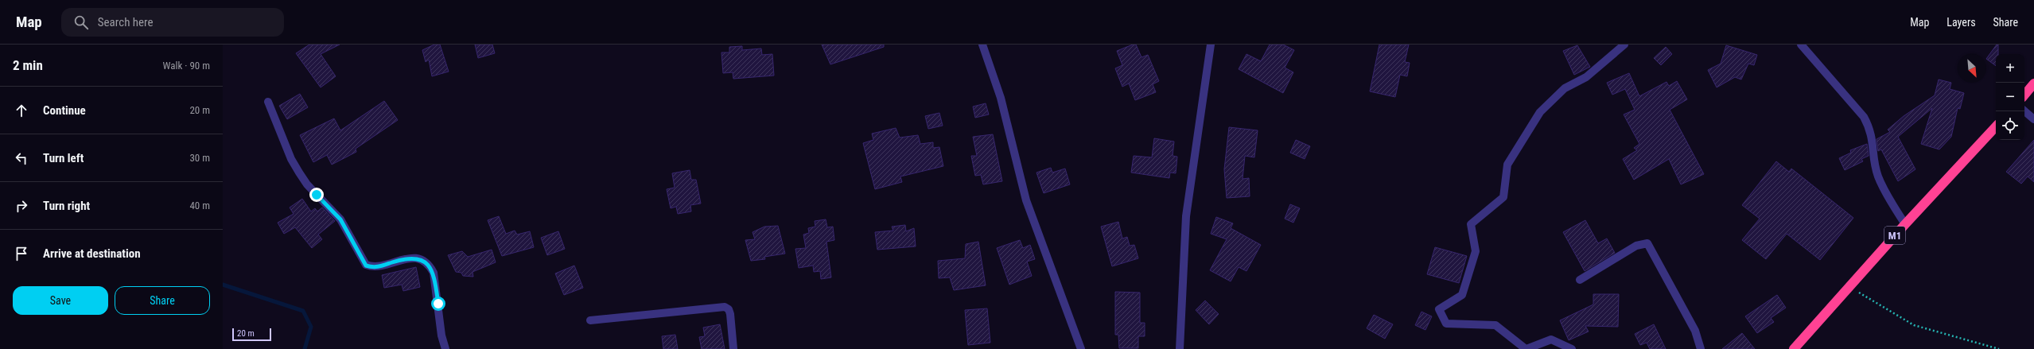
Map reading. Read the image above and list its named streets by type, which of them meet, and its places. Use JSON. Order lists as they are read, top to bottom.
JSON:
{
  "streets": {
    "highway": ["M1"]
  },
  "scale_bar": "20 m",
  "north": "bottom right",
  "page": {
    "header": "Map",
    "search": "Search here",
    "nav": ["Map", "Layers", "Share"],
    "heading": ["2 min", "Walk · 90 m"],
    "map_buttons": ["+", "−"],
    "list": [
      ["Continue", "20 m"],
      ["Turn left", "30 m"],
      ["Turn right", "40 m"],
      "Arrive at destination"
    ],
    "buttons": ["Save", "Share"],
    "scale": "20 m"
  }
}
